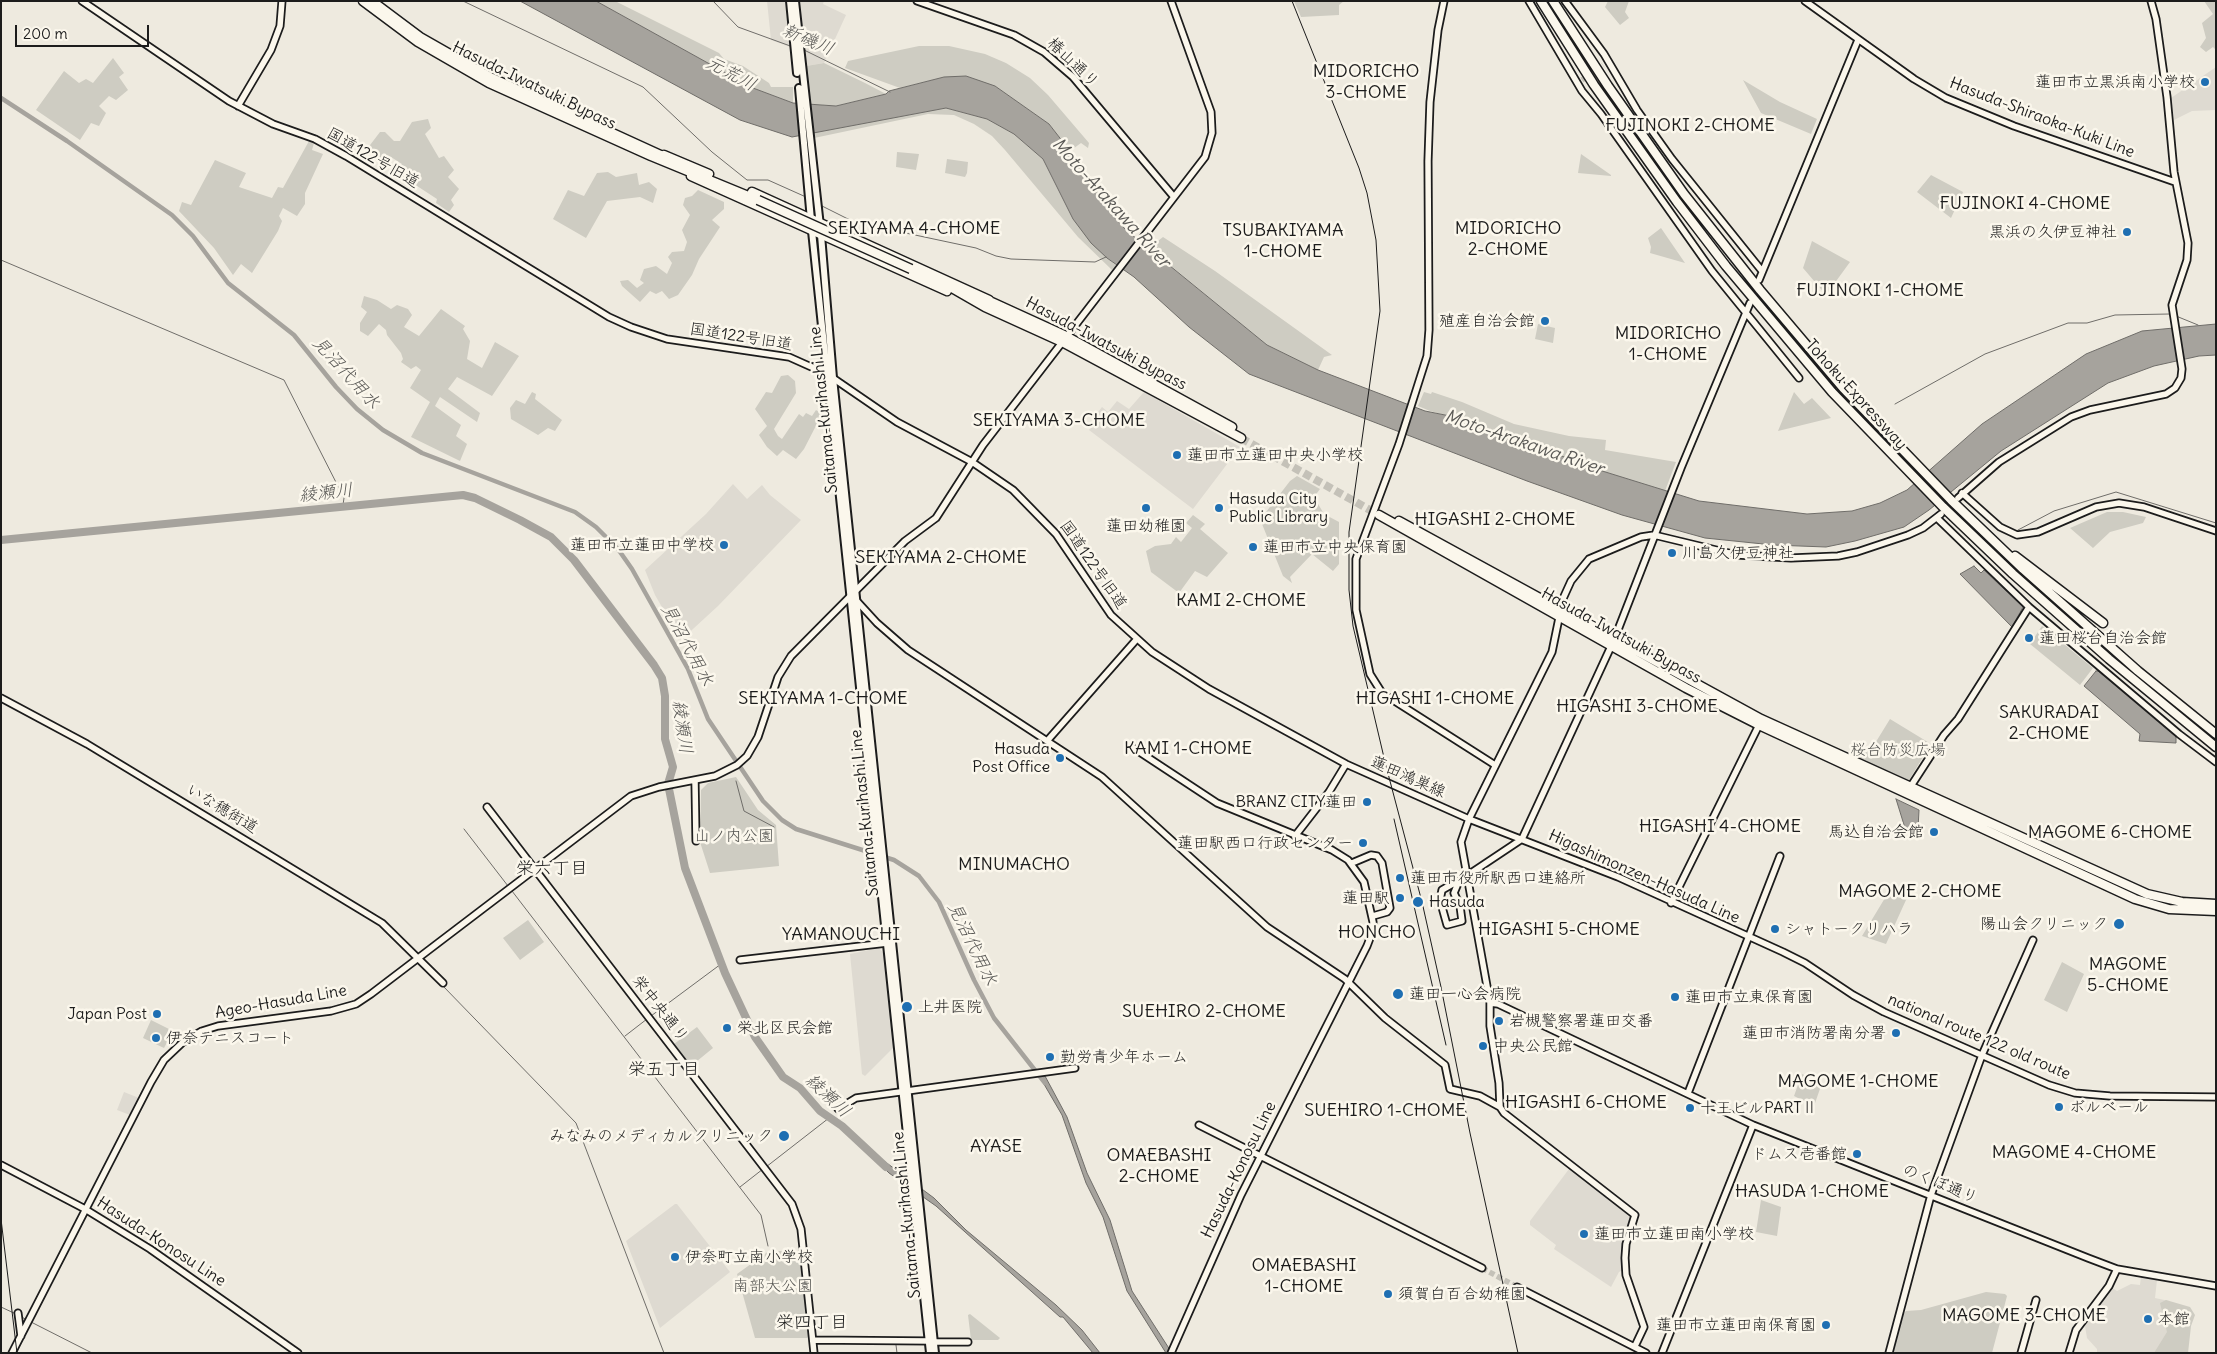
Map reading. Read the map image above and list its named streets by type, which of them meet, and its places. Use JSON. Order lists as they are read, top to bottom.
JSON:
{
  "streets": {
    "highway": ["Hasuda-Iwatsuki Bypass", "Tohoku Expressway"],
    "main road": ["Saitama-Kurihashi Line"],
    "street": [
      "椿山通り",
      "Hasuda-Shiraoka-Kuki Line",
      "国道122号旧道",
      "蓮田鴻巣線",
      "いな穂街道",
      "Higashimonzen-Hasuda Line",
      "Ageo-Hasuda Line",
      "栄中央通り",
      "national route 122 old route",
      "Hasuda-Konosu Line",
      "のくぼ通り"
    ]
  },
  "crossings": [
    ["国道122号旧道", "Saitama-Kurihashi Line"],
    ["国道122号旧道", "蓮田鴻巣線"],
    ["Saitama-Kurihashi Line", "Ageo-Hasuda Line"],
    ["蓮田鴻巣線", "Higashimonzen-Hasuda Line"],
    ["いな穂街道", "Ageo-Hasuda Line"],
    ["Higashimonzen-Hasuda Line", "national route 122 old route"],
    ["Ageo-Hasuda Line", "栄中央通り"],
    ["Ageo-Hasuda Line", "Hasuda-Konosu Line"]
  ],
  "districts": [
    "MIDORICHO 3-CHOME",
    "FUJINOKI 2-CHOME",
    "FUJINOKI 4-CHOME",
    "SEKIYAMA 4-CHOME",
    "MIDORICHO 2-CHOME",
    "TSUBAKIYAMA 1-CHOME",
    "FUJINOKI 1-CHOME",
    "MIDORICHO 1-CHOME",
    "SEKIYAMA 3-CHOME",
    "HIGASHI 2-CHOME",
    "SEKIYAMA 2-CHOME",
    "KAMI 2-CHOME",
    "SEKIYAMA 1-CHOME",
    "HIGASHI 1-CHOME",
    "HIGASHI 3-CHOME",
    "SAKURADAI 2-CHOME",
    "KAMI 1-CHOME",
    "HIGASHI 4-CHOME",
    "MAGOME 6-CHOME",
    "MINUMACHO",
    "栄六丁目",
    "MAGOME 2-CHOME",
    "HIGASHI 5-CHOME",
    "HONCHO",
    "YAMANOUCHI",
    "MAGOME 5-CHOME",
    "SUEHIRO 2-CHOME",
    "栄五丁目",
    "MAGOME 1-CHOME",
    "HIGASHI 6-CHOME",
    "SUEHIRO 1-CHOME",
    "AYASE",
    "MAGOME 4-CHOME",
    "OMAEBASHI 2-CHOME",
    "HASUDA 1-CHOME",
    "OMAEBASHI 1-CHOME",
    "MAGOME 3-CHOME",
    "栄四丁目"
  ],
  "water": [
    "新磯川",
    "元荒川",
    "Moto-Arakawa River",
    "見沼代用水",
    "綾瀬川"
  ],
  "parks": ["桜台防災広場", "山ノ内公園", "南部大公園"],
  "places": [
    "蓮田市立黒浜南小学校",
    "黒浜の久伊豆神社",
    "殖産自治会館",
    "蓮田市立蓮田中央小学校",
    "蓮田幼稚園",
    "Hasuda City Public Library",
    "蓮田市立蓮田中学校",
    "蓮田市立中央保育園",
    "川島久伊豆神社",
    "蓮田桜台自治会館",
    "Hasuda Post Office",
    "BRANZ CITY蓮田",
    "馬込自治会館",
    "蓮田駅西口行政センター",
    "蓮田市役所駅西口連絡所",
    "蓮田駅",
    "Hasuda",
    "陽山会クリニック",
    "シャトークリハラ",
    "蓮田一心会病院",
    "蓮田市立東保育園",
    "上井医院",
    "Japan Post",
    "岩槻警察署蓮田交番",
    "栄北区民会館",
    "蓮田市消防署南分署",
    "伊奈テニスコート",
    "中央公民館",
    "勤労青少年ホーム",
    "ボルベール",
    "十王ビルPARTⅡ",
    "みなみのメディカルクリニック",
    "ドムス壱番館",
    "蓮田市立蓮田南小学校",
    "伊奈町立南小学校",
    "須賀白百合幼稚園",
    "本館",
    "蓮田市立蓮田南保育園"
  ],
  "scale_bar": "200 m"
}
